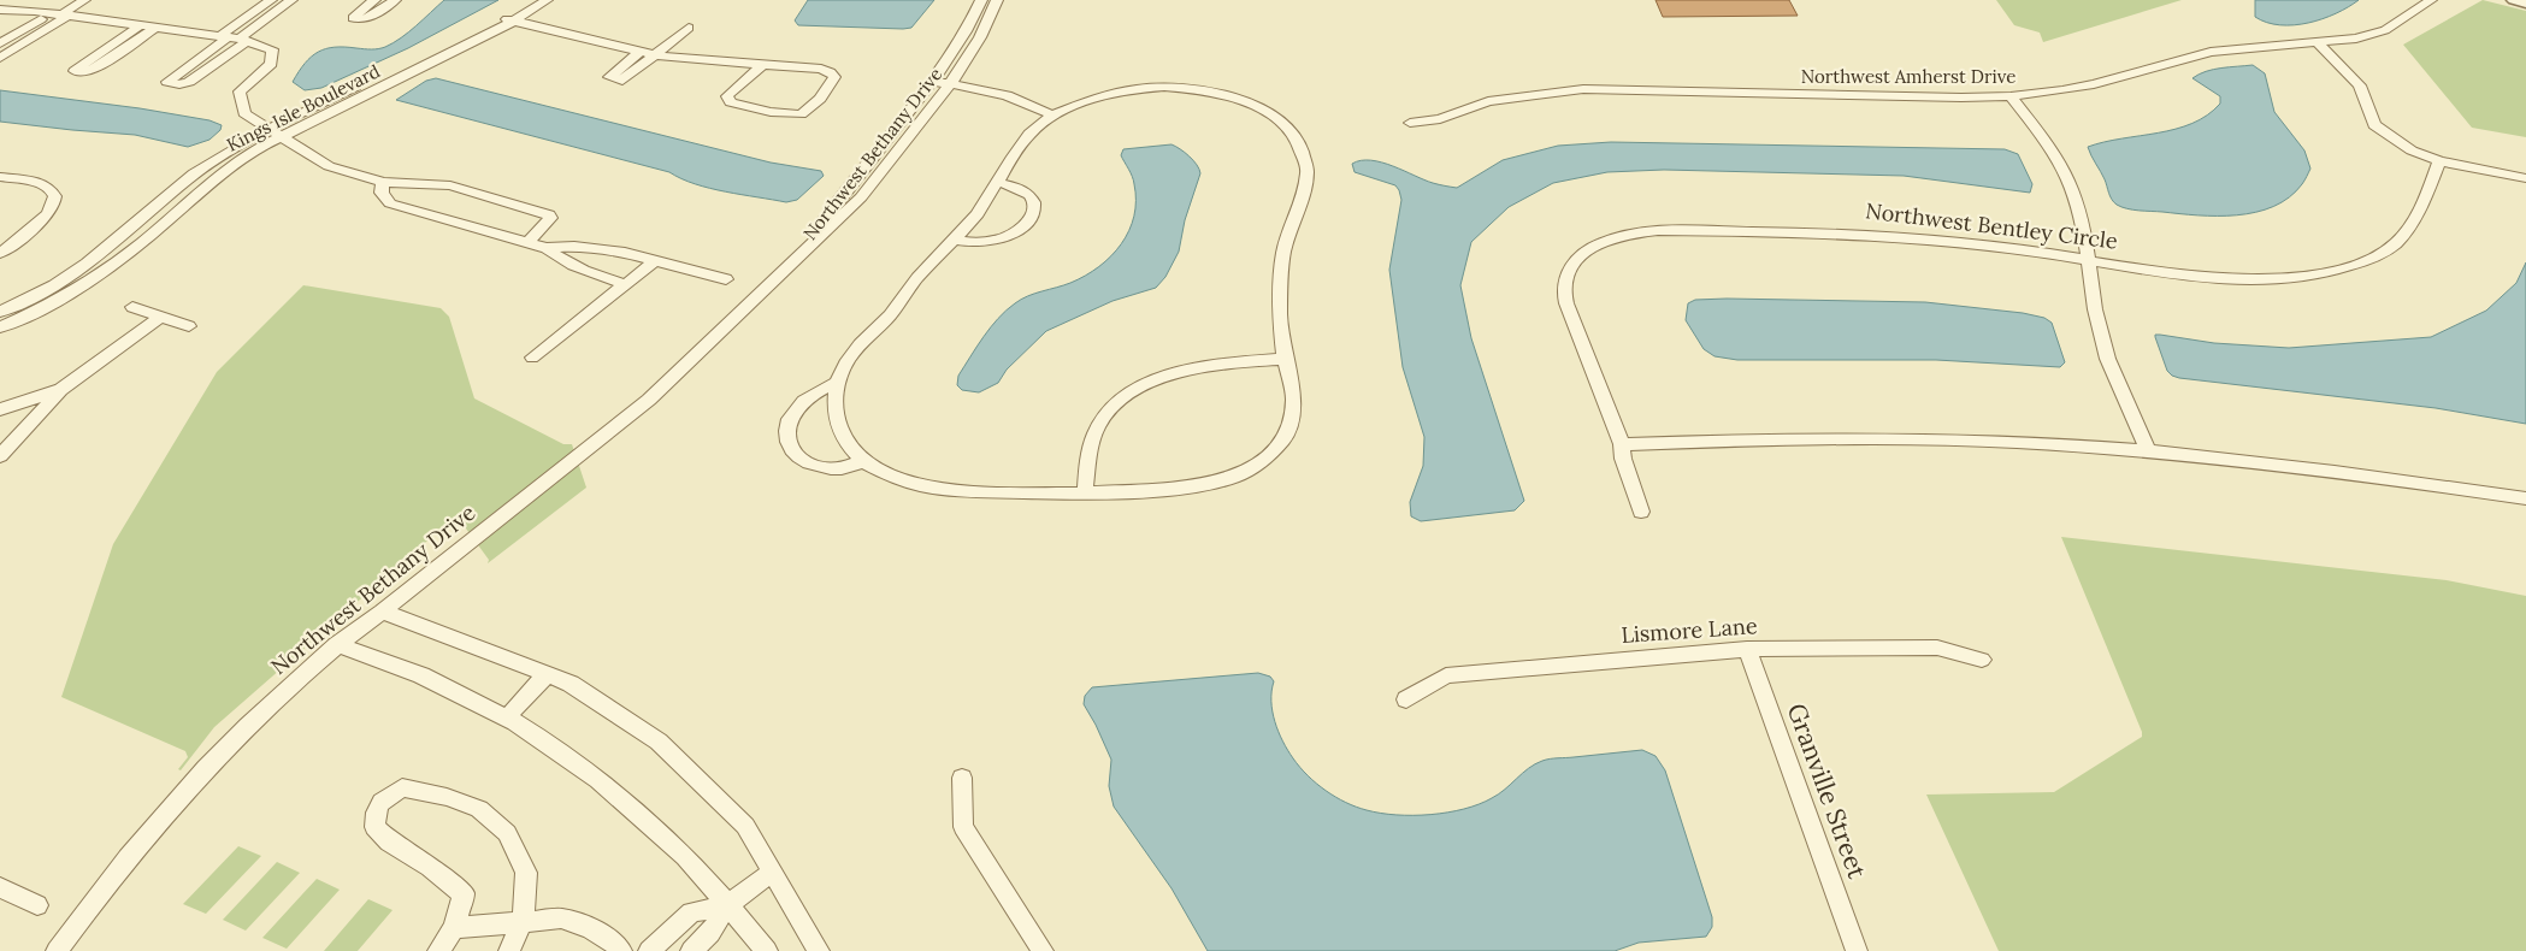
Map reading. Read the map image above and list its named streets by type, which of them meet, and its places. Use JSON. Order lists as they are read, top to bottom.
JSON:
{
  "streets": {
    "street": [
      "Northwest Amherst Drive",
      "Kings Isle Boulevard",
      "Northwest Bethany Drive",
      "Northwest Bentley Circle",
      "Lismore Lane",
      "Granville Street"
    ]
  },
  "crossings": [
    ["Lismore Lane", "Granville Street"]
  ]
}
